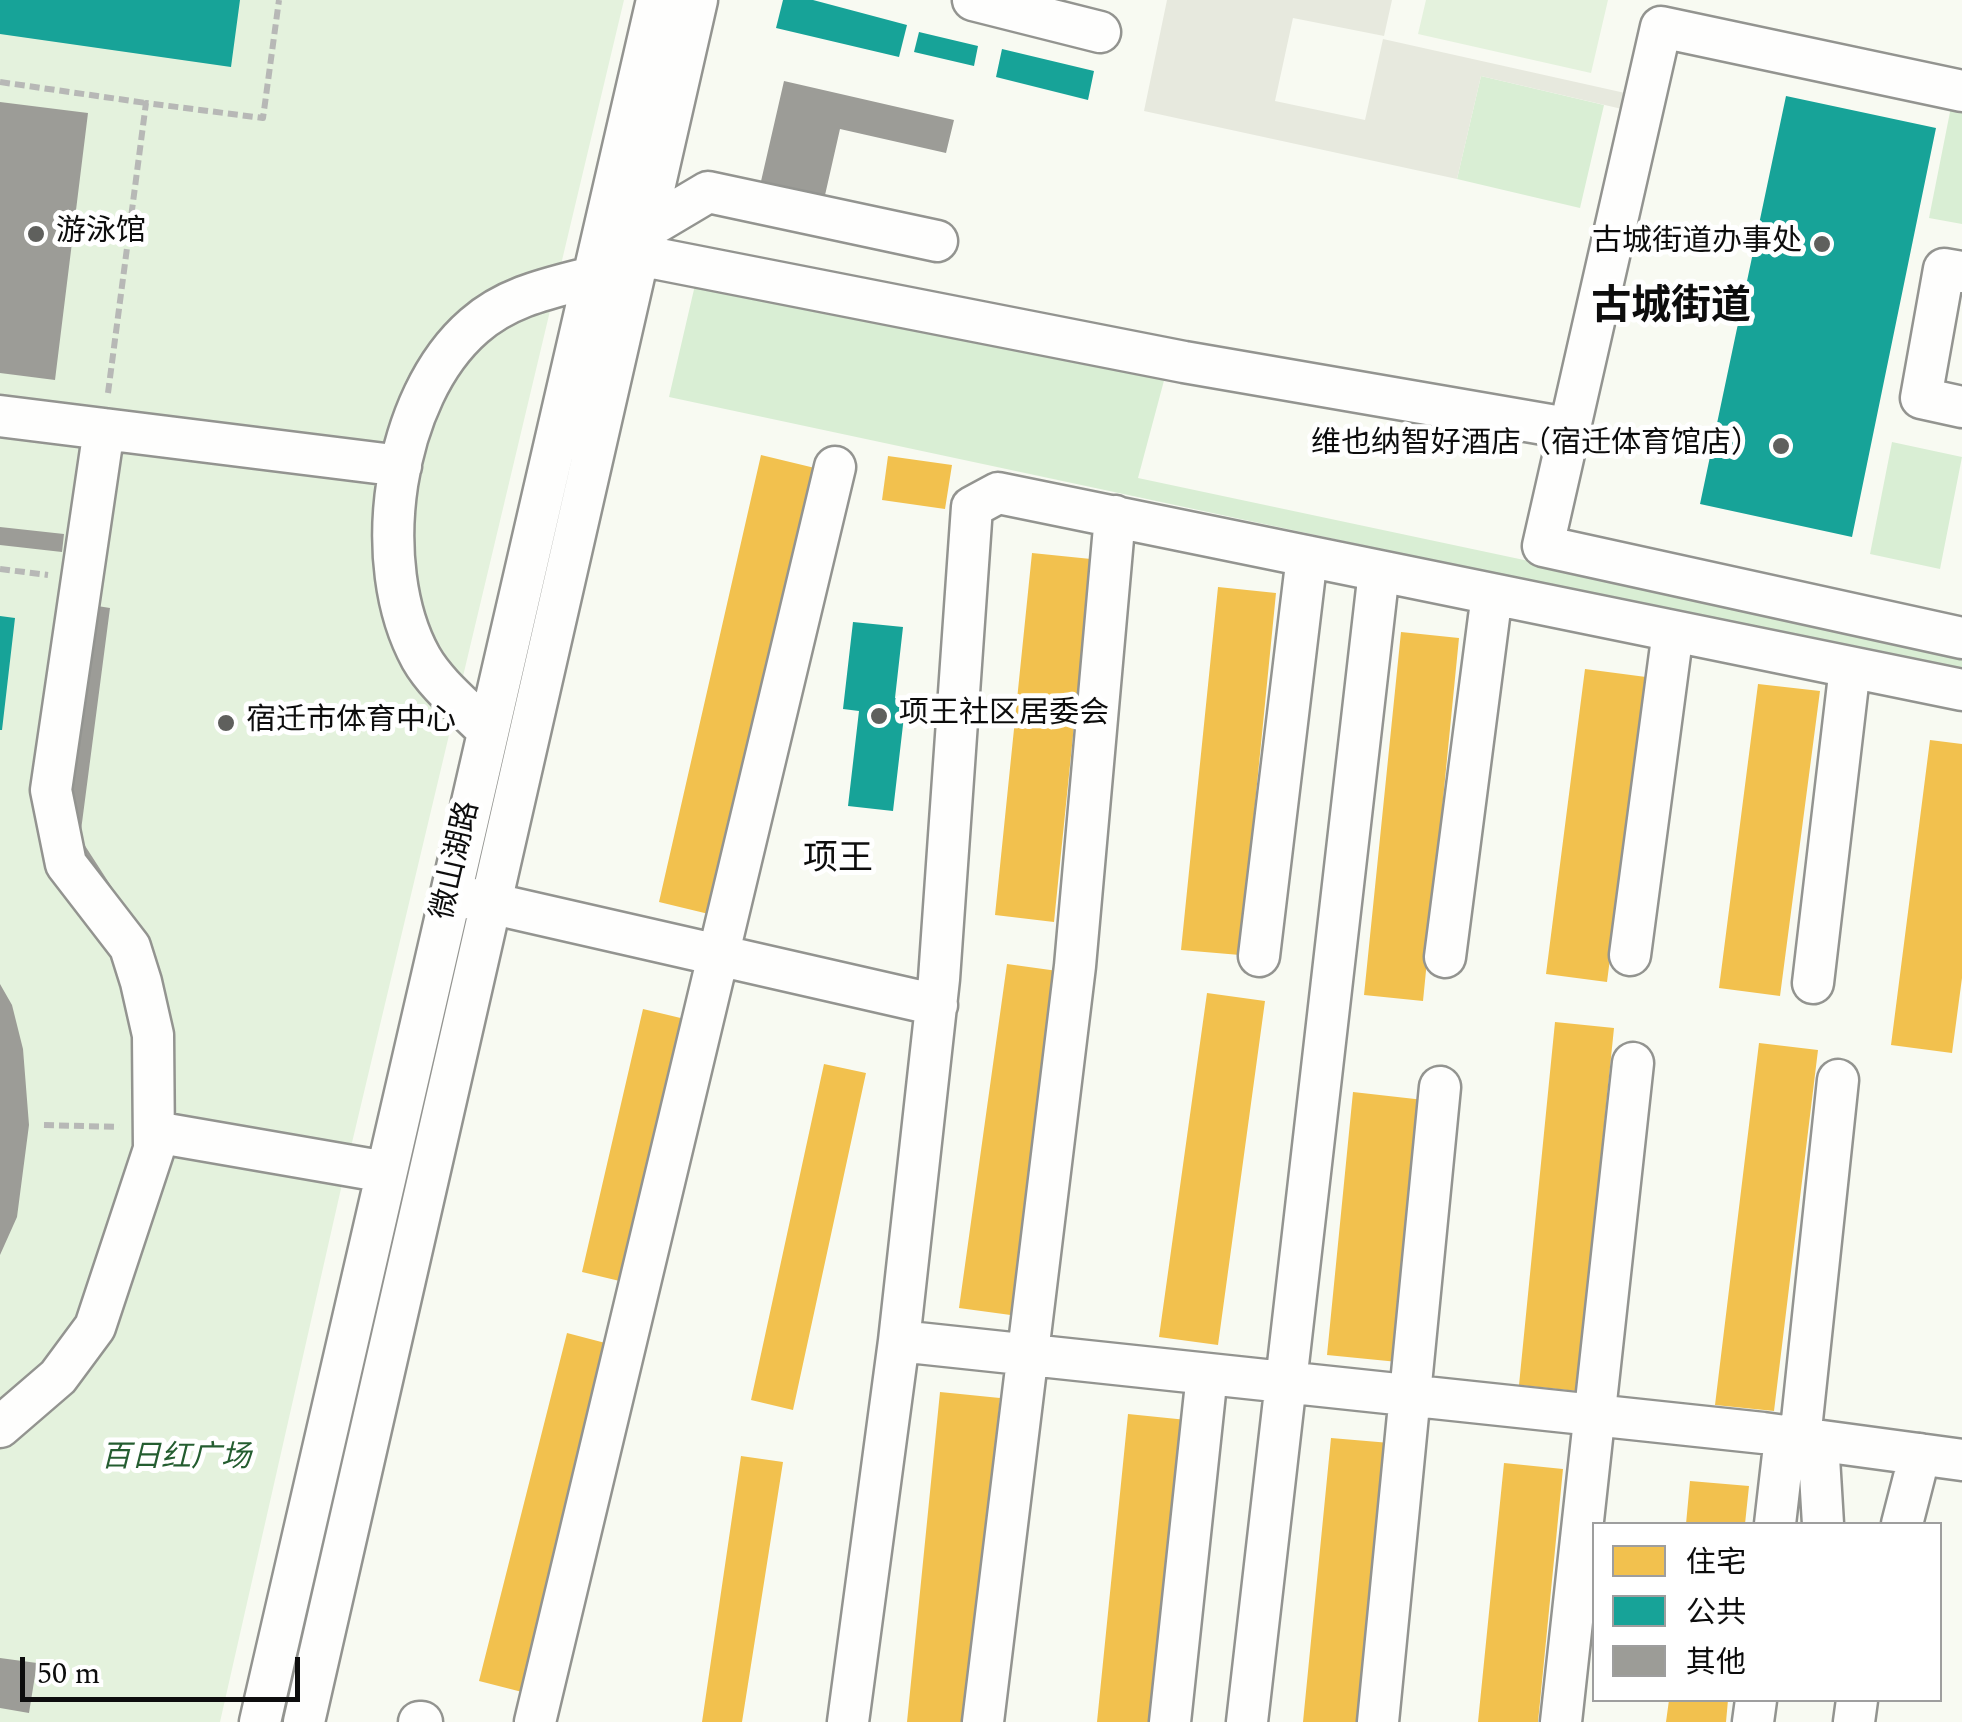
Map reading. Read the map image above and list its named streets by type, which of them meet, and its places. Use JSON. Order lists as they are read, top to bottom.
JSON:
{
  "streets": {
    "street": ["微山湖路"]
  },
  "districts": ["古城街道", "项王"],
  "parks": ["百日红广场"],
  "places": [
    "游泳馆",
    "古城街道办事处",
    "维也纳智好酒店（宿迁体育馆店）",
    "项王社区居委会",
    "宿迁市体育中心"
  ],
  "legend": ["住宅", "公共", "其他"],
  "scale_bar": "50 m"
}
